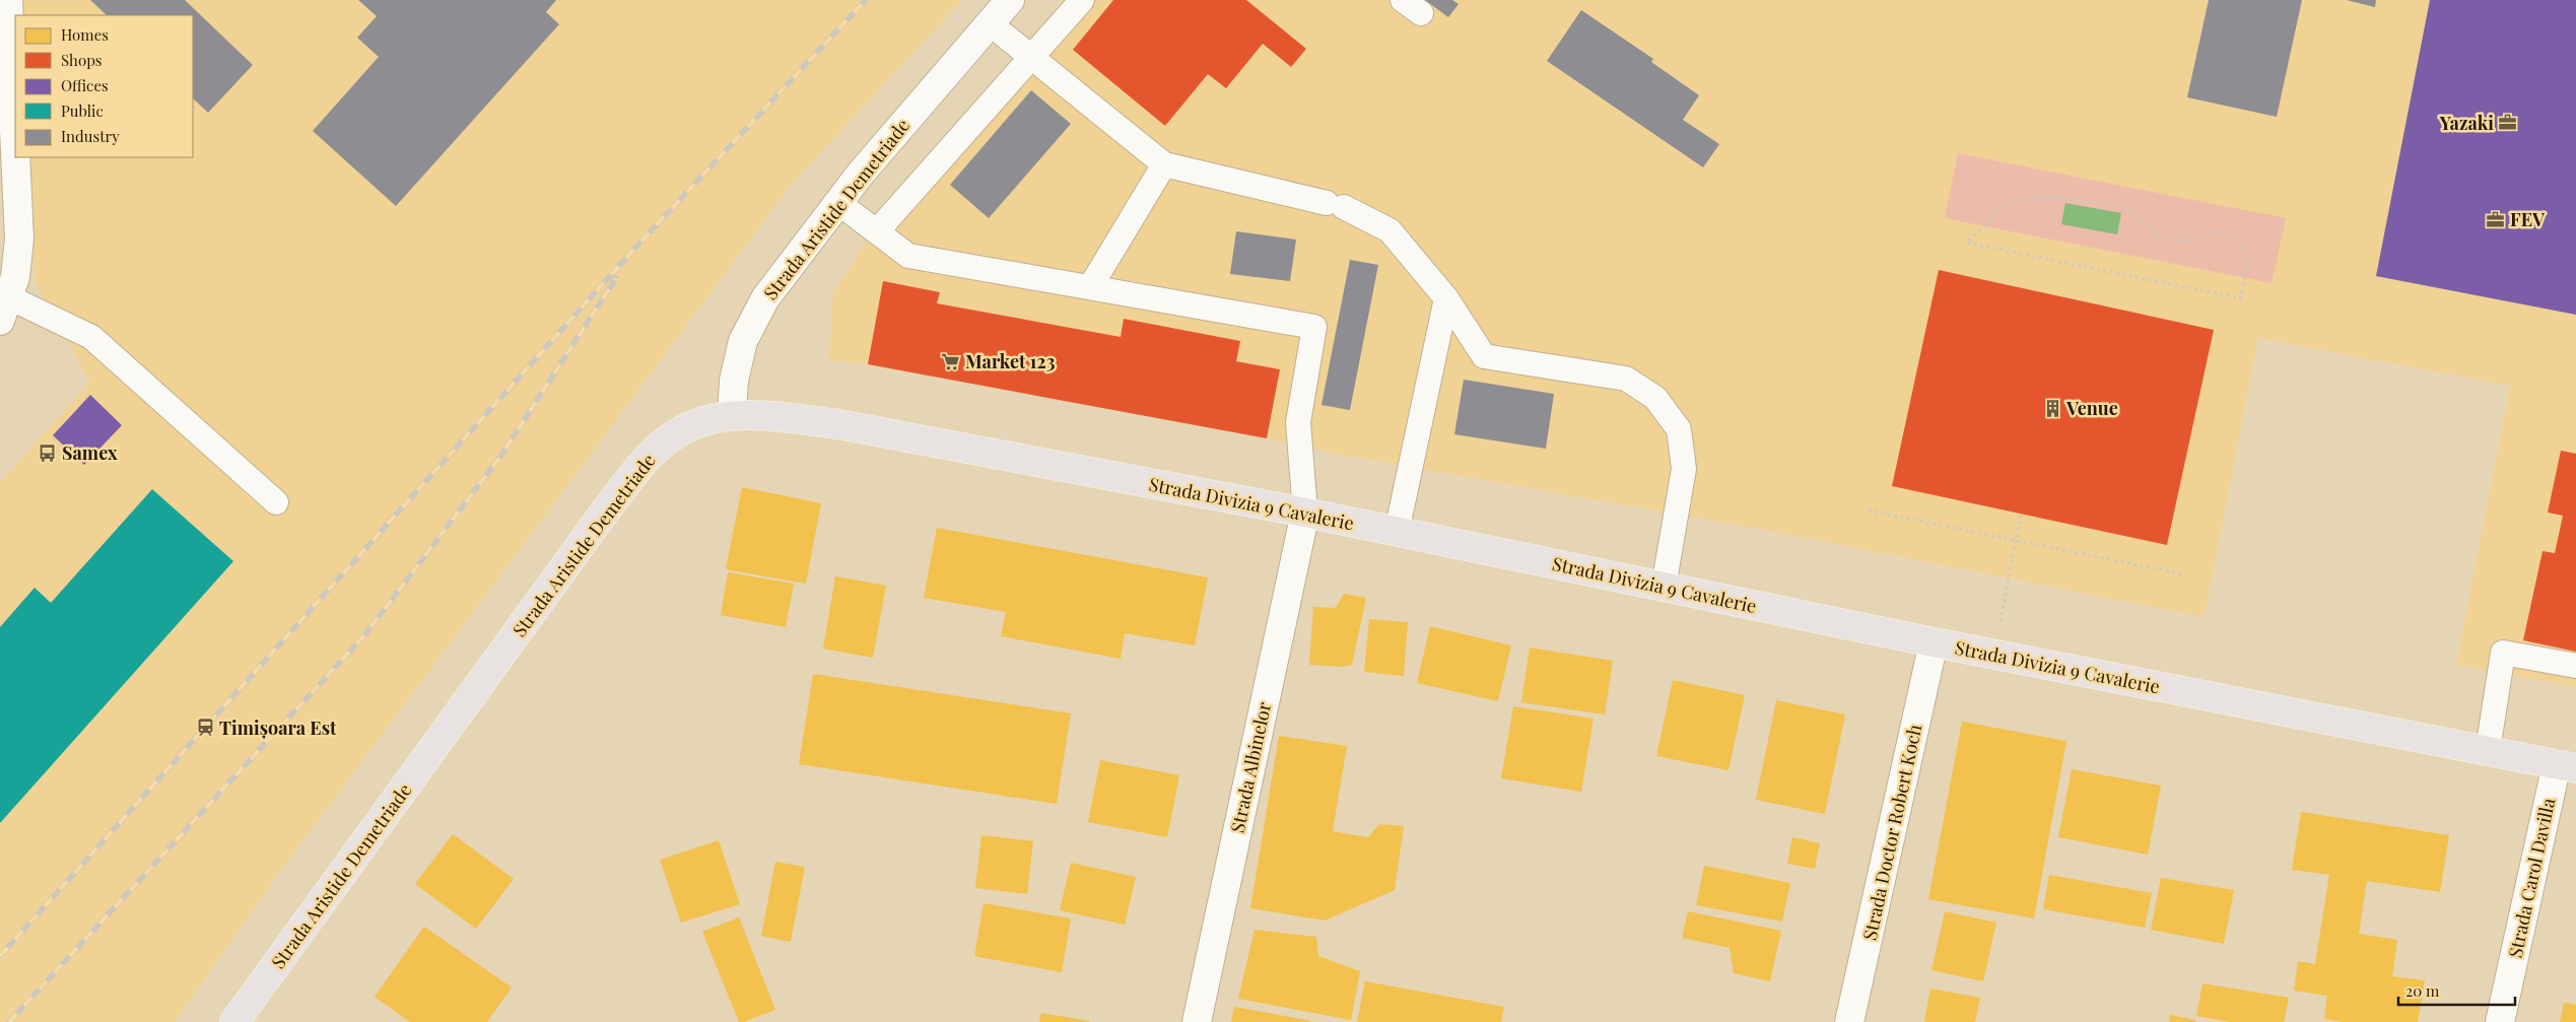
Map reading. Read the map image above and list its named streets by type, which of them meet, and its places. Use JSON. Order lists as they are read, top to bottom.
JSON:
{
  "streets": {
    "main road": ["Strada Aristide Demetriade", "Strada Divizia 9 Cavalerie"],
    "street": ["Strada Albinelor", "Strada Doctor Robert Koch", "Strada Carol Davilla"]
  },
  "crossings": [
    ["Strada Aristide Demetriade", "Strada Divizia 9 Cavalerie"],
    ["Strada Divizia 9 Cavalerie", "Strada Albinelor"],
    ["Strada Divizia 9 Cavalerie", "Strada Doctor Robert Koch"],
    ["Strada Divizia 9 Cavalerie", "Strada Carol Davilla"]
  ],
  "places": {
    "office": ["Yazaki", "FEV"],
    "supermarket": ["Market 123"],
    "building": ["Venue"],
    "bus stop": ["Samex"],
    "station": ["Timișoara Est"]
  },
  "legend": [
    "Homes",
    "Shops",
    "Offices",
    "Public",
    "Industry"
  ],
  "scale_bar": "20 m"
}
